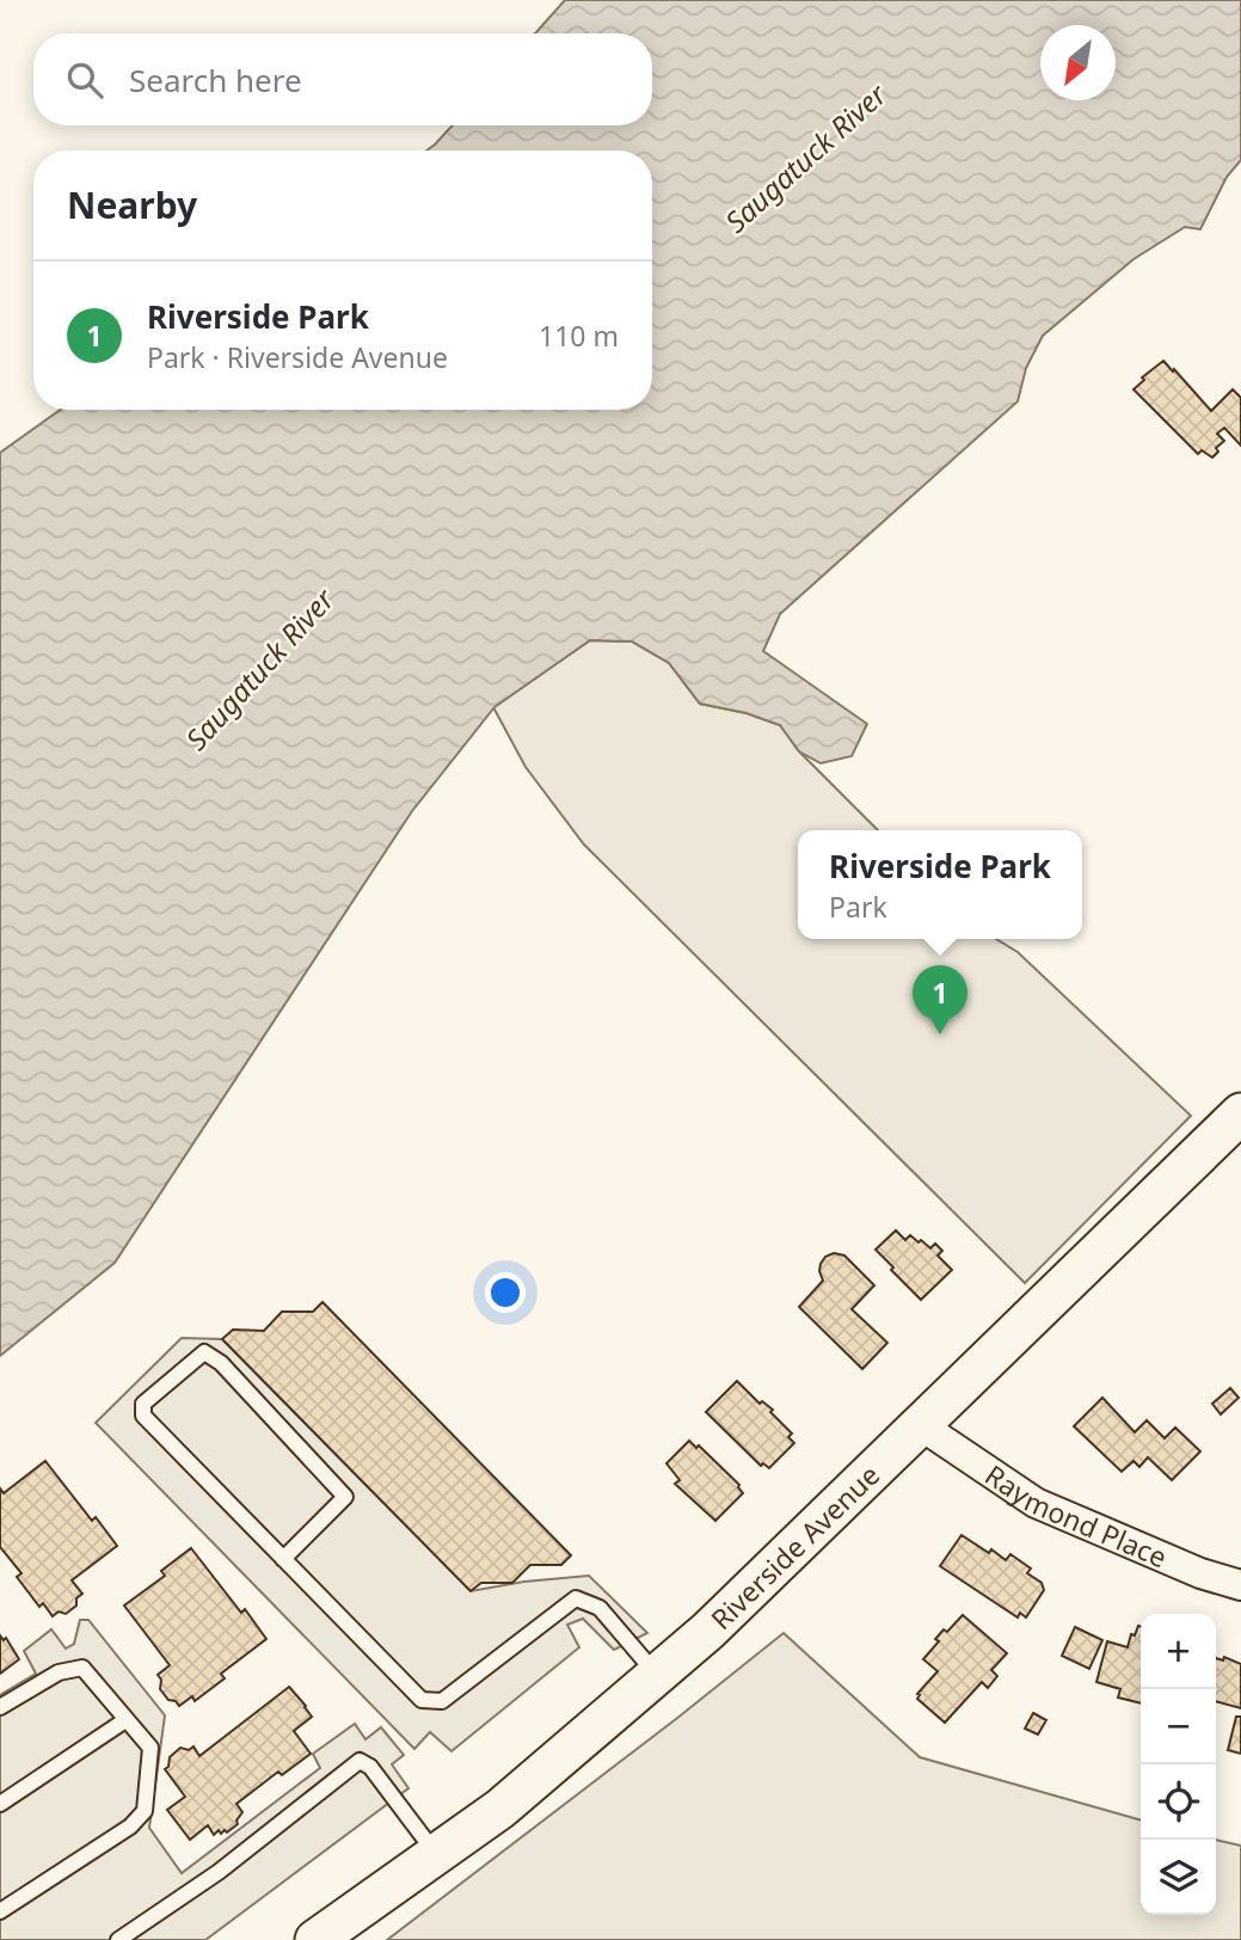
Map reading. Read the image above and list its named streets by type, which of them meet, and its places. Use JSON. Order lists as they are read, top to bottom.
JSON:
{
  "streets": {
    "main road": ["Riverside Avenue"],
    "street": ["Raymond Place"]
  },
  "crossings": [
    ["Raymond Place", "Riverside Avenue"]
  ],
  "water": ["Saugatuck River"],
  "north": "bottom left",
  "page": {
    "search": "Search here",
    "heading": "Nearby",
    "list": [
      {
        "mark": "1",
        "name": "Riverside Park",
        "note": "Park · Riverside Avenue",
        "value": "110 m"
      }
    ],
    "popup": ["Riverside Park", "Park"],
    "pins": "1",
    "map_buttons": ["+", "−"]
  }
}
